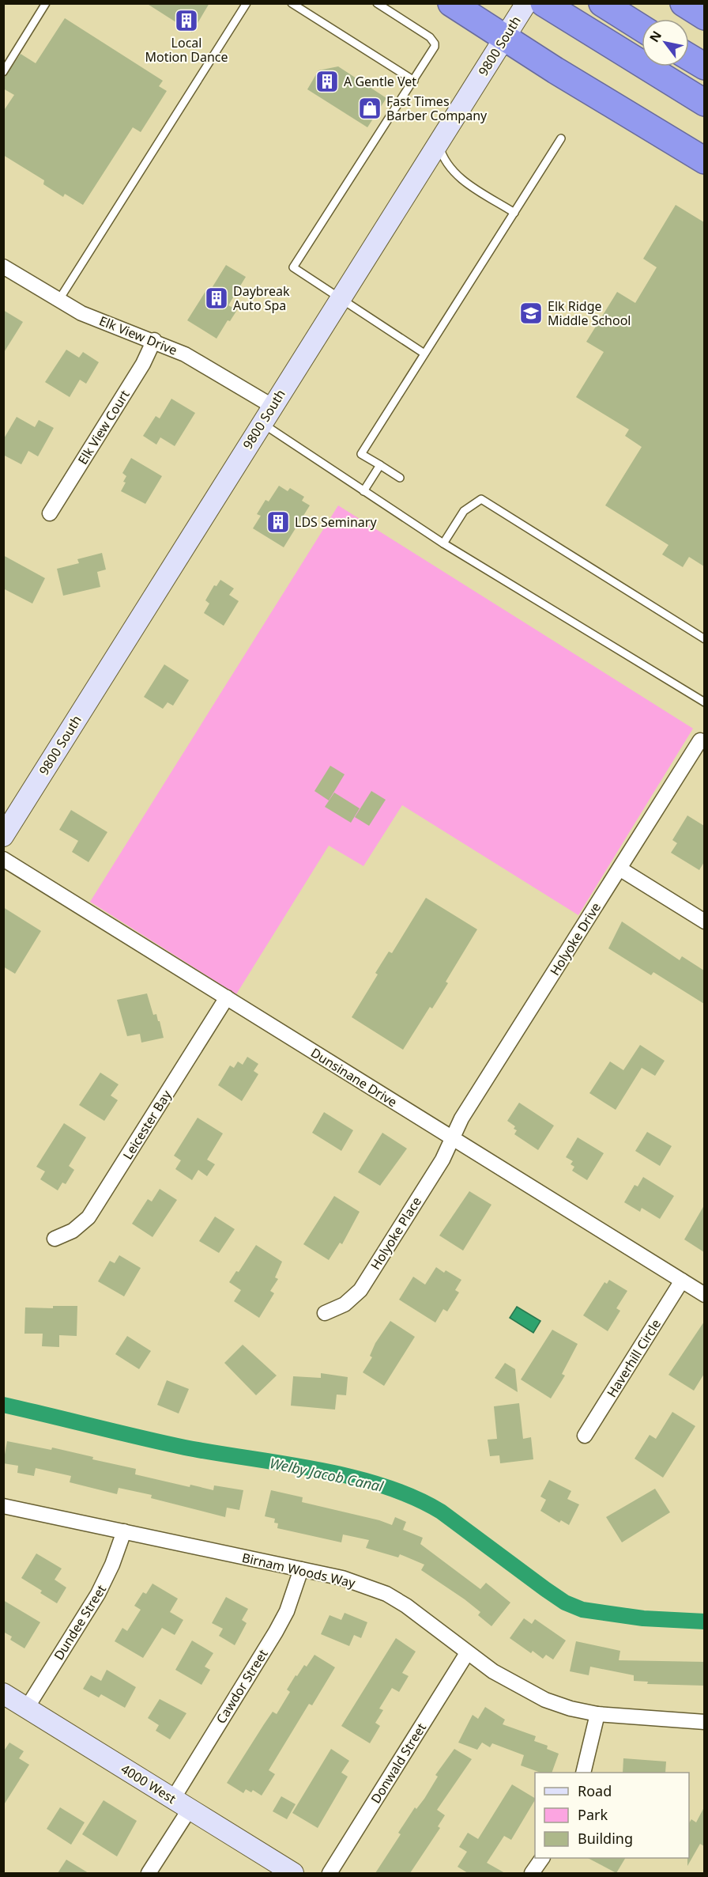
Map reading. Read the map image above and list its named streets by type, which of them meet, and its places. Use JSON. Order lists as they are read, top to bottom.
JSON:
{
  "streets": {
    "main road": ["9800 South", "4000 West"],
    "street": [
      "Elk View Drive",
      "Elk View Court",
      "Holyoke Drive",
      "Dunsinane Drive",
      "Leicester Bay",
      "Holyoke Place",
      "Haverhill Circle",
      "Birnam Woods Way",
      "Dundee Street",
      "Cawdor Street",
      "Donwald Street"
    ]
  },
  "crossings": [
    ["9800 South", "Elk View Drive"],
    ["Elk View Drive", "Elk View Court"],
    ["Holyoke Drive", "Dunsinane Drive"],
    ["Holyoke Drive", "Holyoke Place"],
    ["Dunsinane Drive", "Leicester Bay"],
    ["Dunsinane Drive", "Holyoke Place"],
    ["Dunsinane Drive", "Haverhill Circle"],
    ["Birnam Woods Way", "Dundee Street"],
    ["Birnam Woods Way", "Cawdor Street"],
    ["Birnam Woods Way", "Donwald Street"],
    ["Dundee Street", "4000 West"],
    ["Cawdor Street", "4000 West"]
  ],
  "water": ["Welby Jacob Canal"],
  "places": {
    "building": [
      "Local Motion Dance",
      "A Gentle Vet",
      "Daybreak Auto Spa",
      "LDS Seminary"
    ],
    "shop": ["Fast Times Barber Company"],
    "school or university": ["Elk Ridge Middle School"]
  },
  "legend": ["Road", "Park", "Building"],
  "north": "top left"
}
